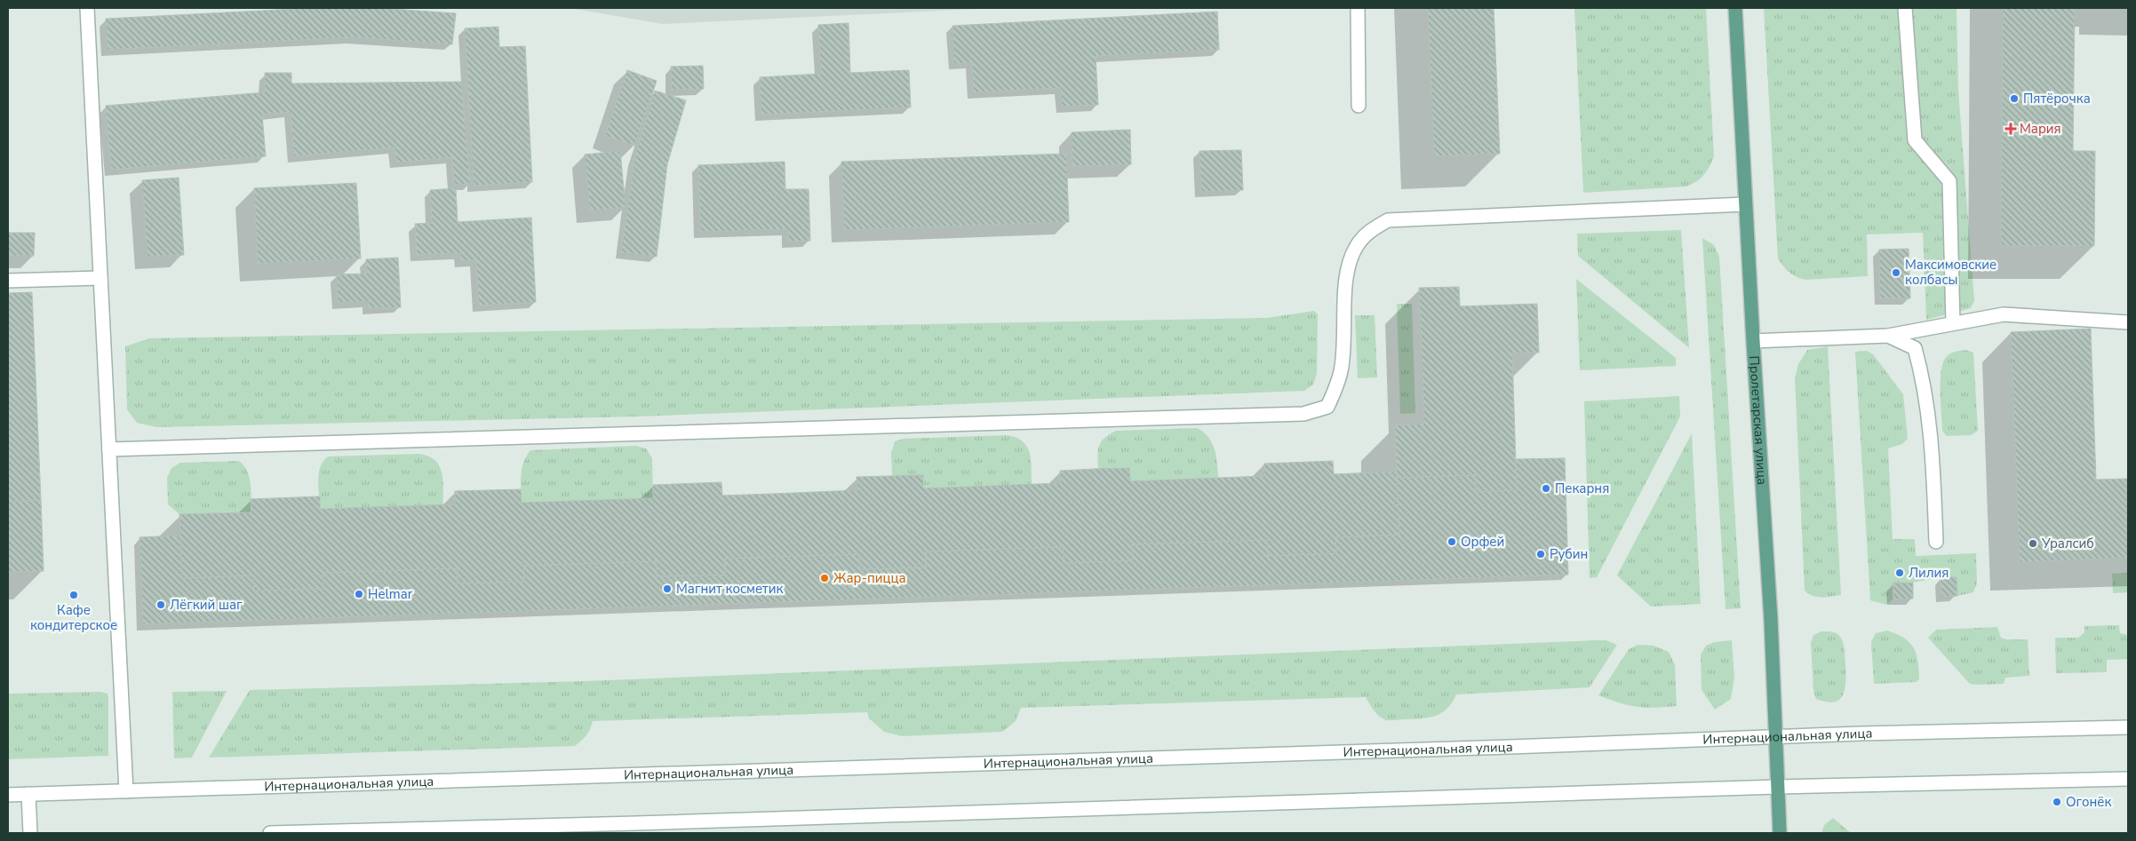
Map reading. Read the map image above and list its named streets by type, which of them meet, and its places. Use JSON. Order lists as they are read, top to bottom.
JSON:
{
  "streets": {
    "main road": ["Пролетарская улица", "Интернациональная улица"]
  },
  "crossings": [
    ["Пролетарская улица", "Интернациональная улица"]
  ],
  "places": {
    "other": [
      "Пятёрочка",
      "Максимовские колбасы",
      "Пекарня",
      "Орфей",
      "Уралсиб",
      "Рубин",
      "Лилия",
      "Жар-пицца",
      "Магнит косметик",
      "Helmar",
      "Кафе кондитерское",
      "Лёгкий шаг",
      "Огонёк"
    ],
    "health": ["Мария"]
  }
}
